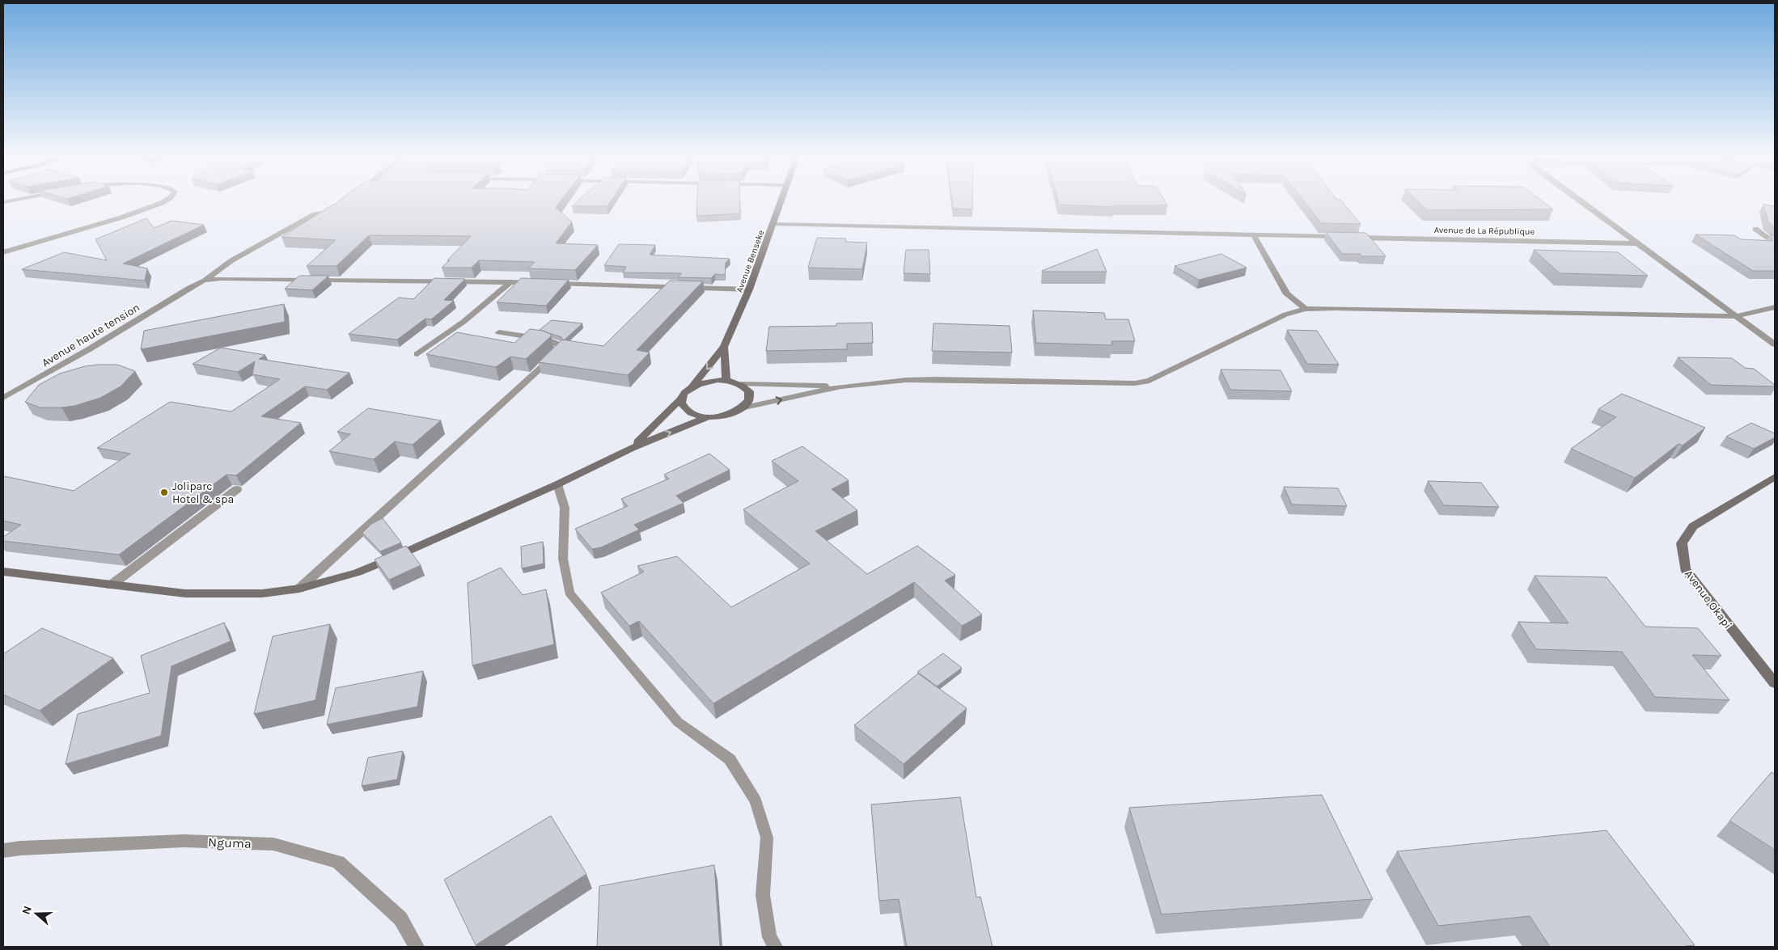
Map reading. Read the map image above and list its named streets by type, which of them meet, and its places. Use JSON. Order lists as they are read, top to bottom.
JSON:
{
  "streets": {
    "street": [
      "Avenue de La République",
      "Avenue Benseke",
      "Avenue haute tension",
      "Avenue Okapi",
      "Nguma"
    ]
  },
  "places": ["Joliparc Hotel & spa"],
  "north": "left"
}
